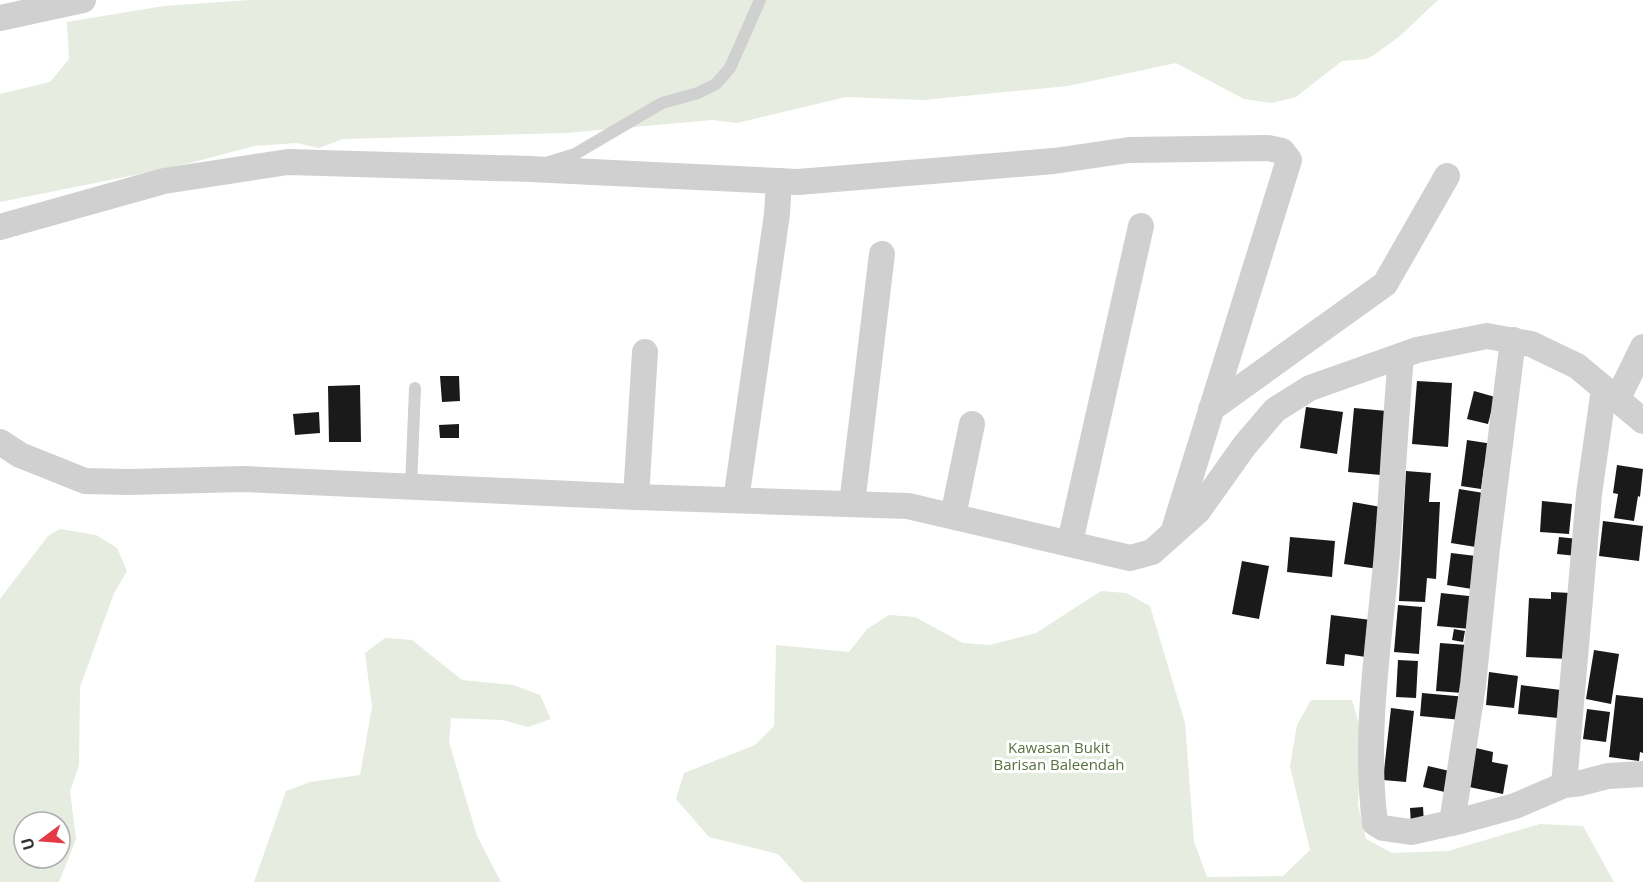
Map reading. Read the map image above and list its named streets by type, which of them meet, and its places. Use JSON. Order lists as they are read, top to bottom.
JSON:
{
  "parks": ["Kawasan Bukit Barisan Baleendah"],
  "north": "left"
}
